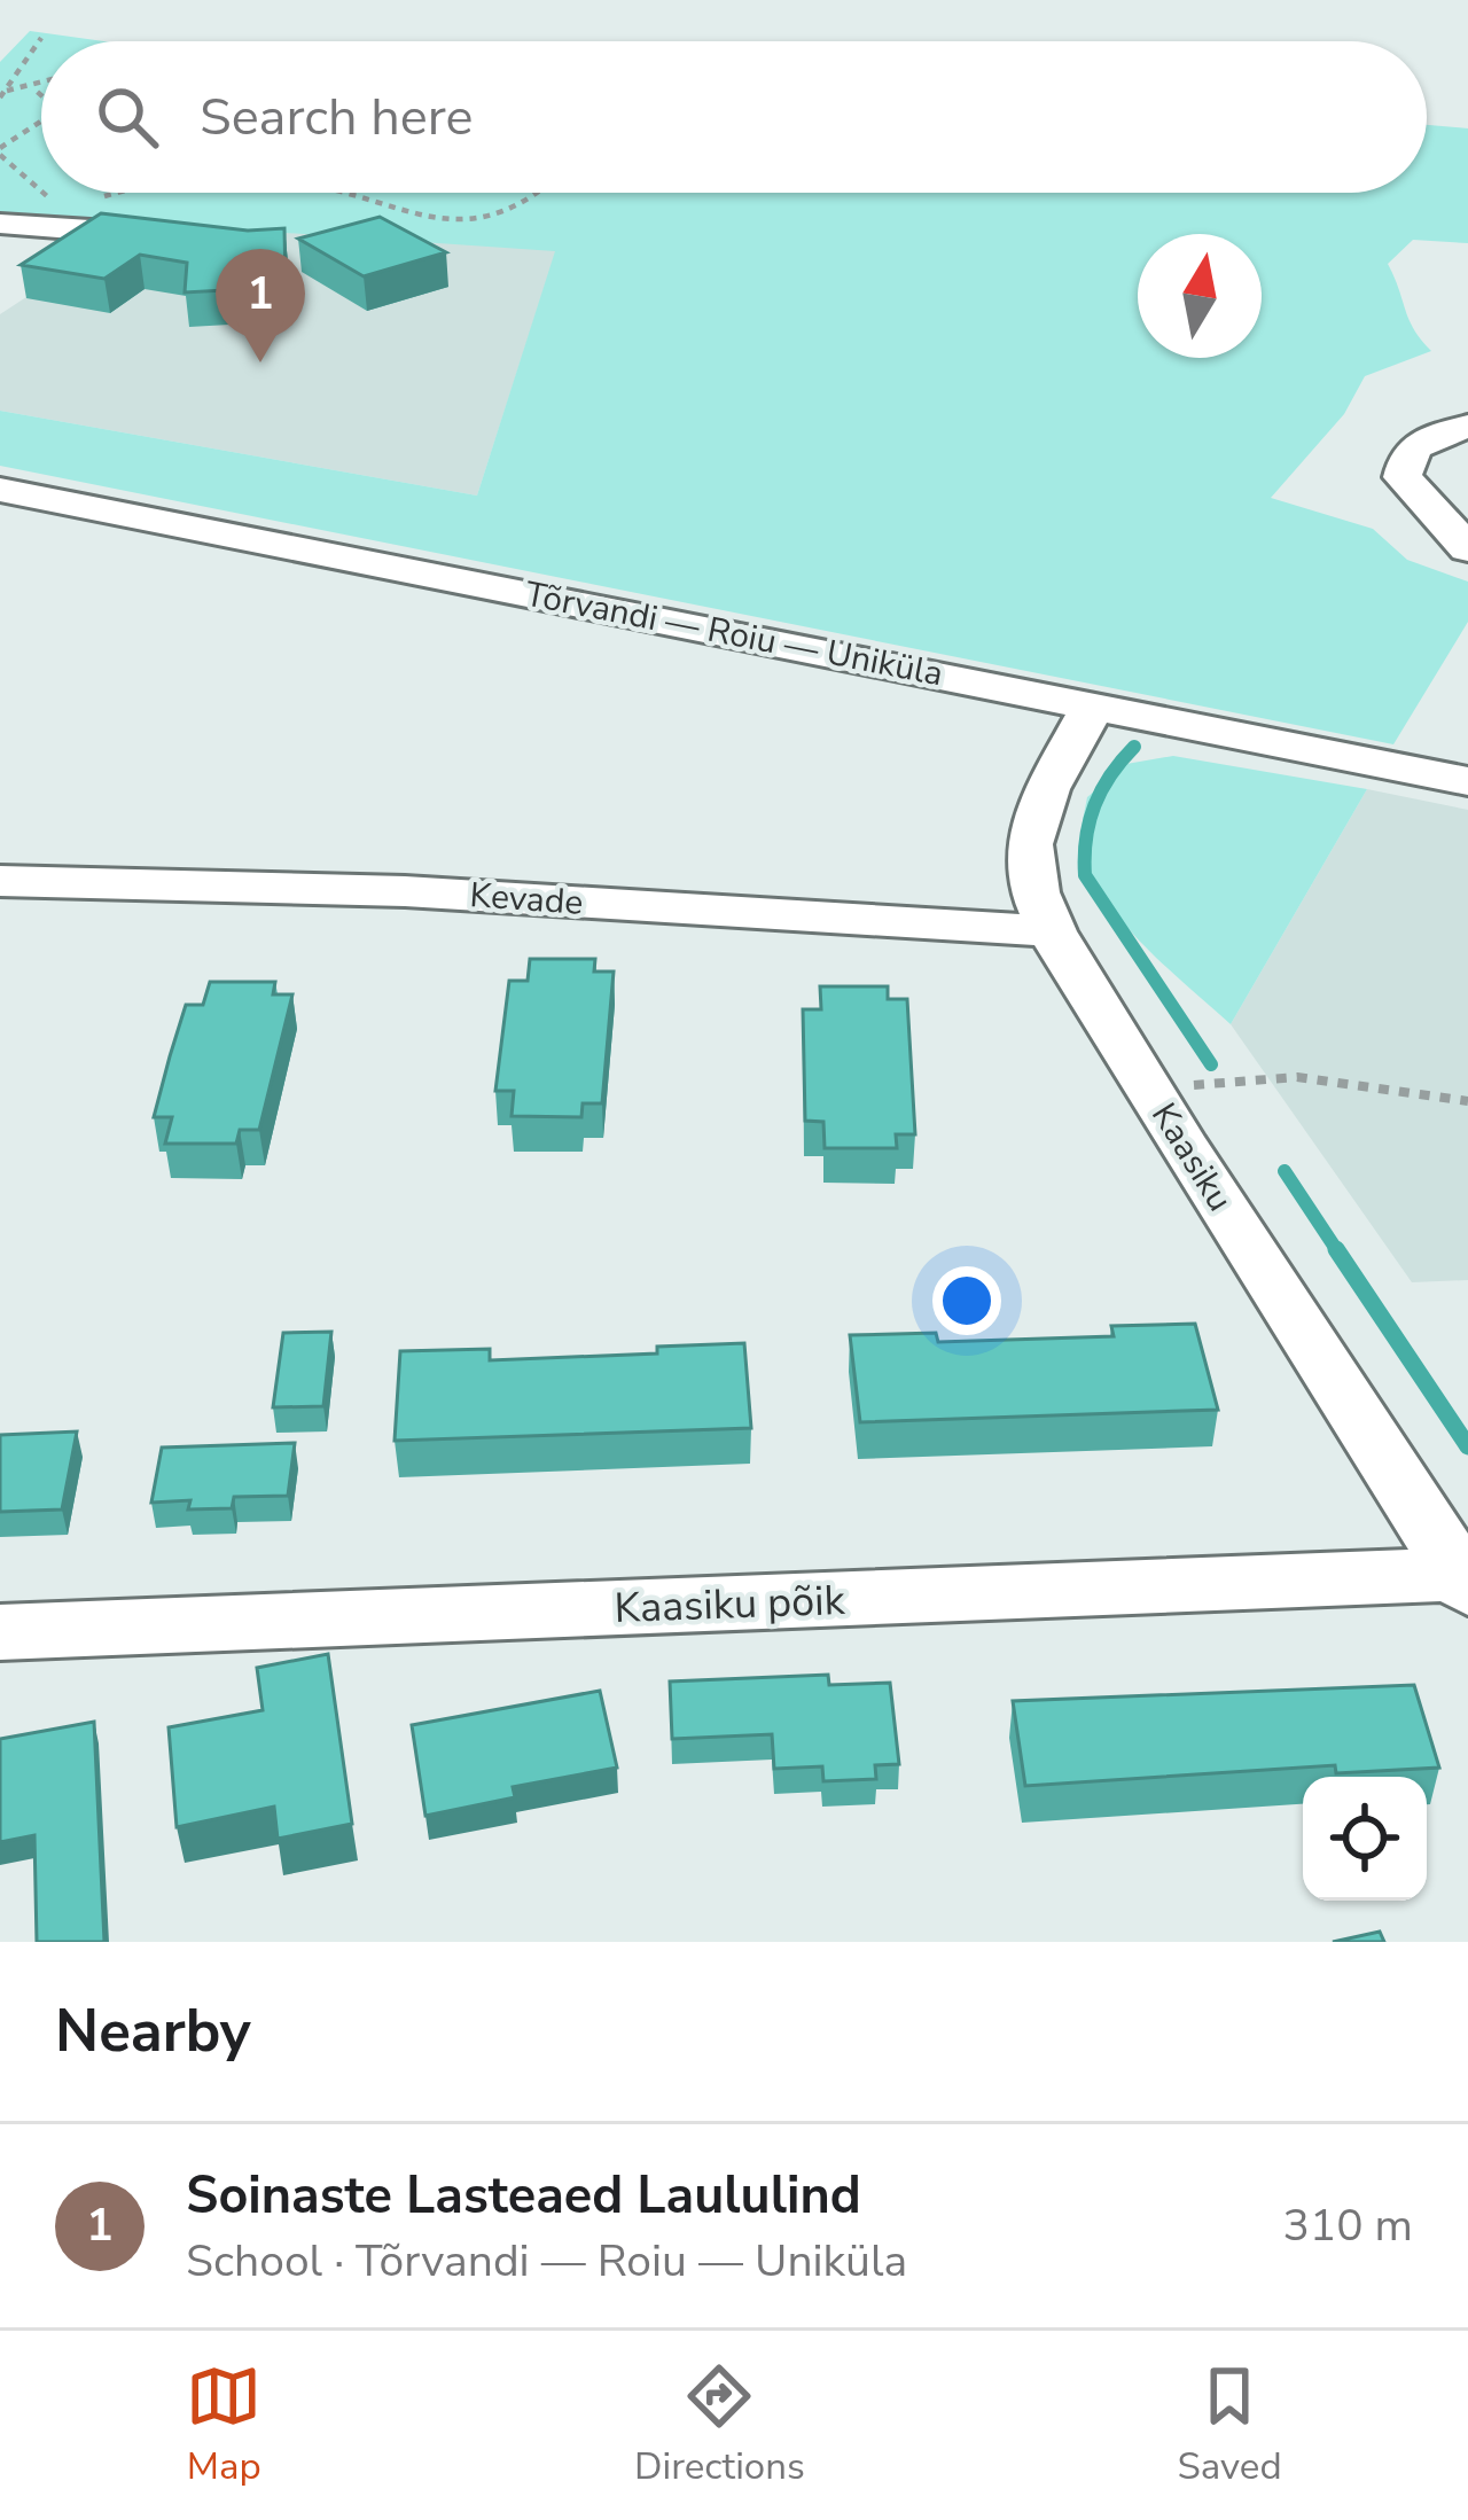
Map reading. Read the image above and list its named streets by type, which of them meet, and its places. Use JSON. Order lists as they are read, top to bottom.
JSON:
{
  "streets": {
    "street": [
      "Tõrvandi — Roiu — Uniküla",
      "Kevade",
      "Kaasiku",
      "Kaasiku põik"
    ]
  },
  "crossings": [
    ["Tõrvandi — Roiu — Uniküla", "Kaasiku"],
    ["Kevade", "Kaasiku"],
    ["Kaasiku", "Kaasiku põik"]
  ],
  "north": "top",
  "page": {
    "search": "Search here",
    "pins": "1",
    "heading": "Nearby",
    "list": [
      {
        "mark": "1",
        "name": "Soinaste Lasteaed Laululind",
        "note": "School · Tõrvandi — Roiu — Uniküla",
        "value": "310 m"
      }
    ],
    "nav": ["Map", "Directions", "Saved"]
  }
}
